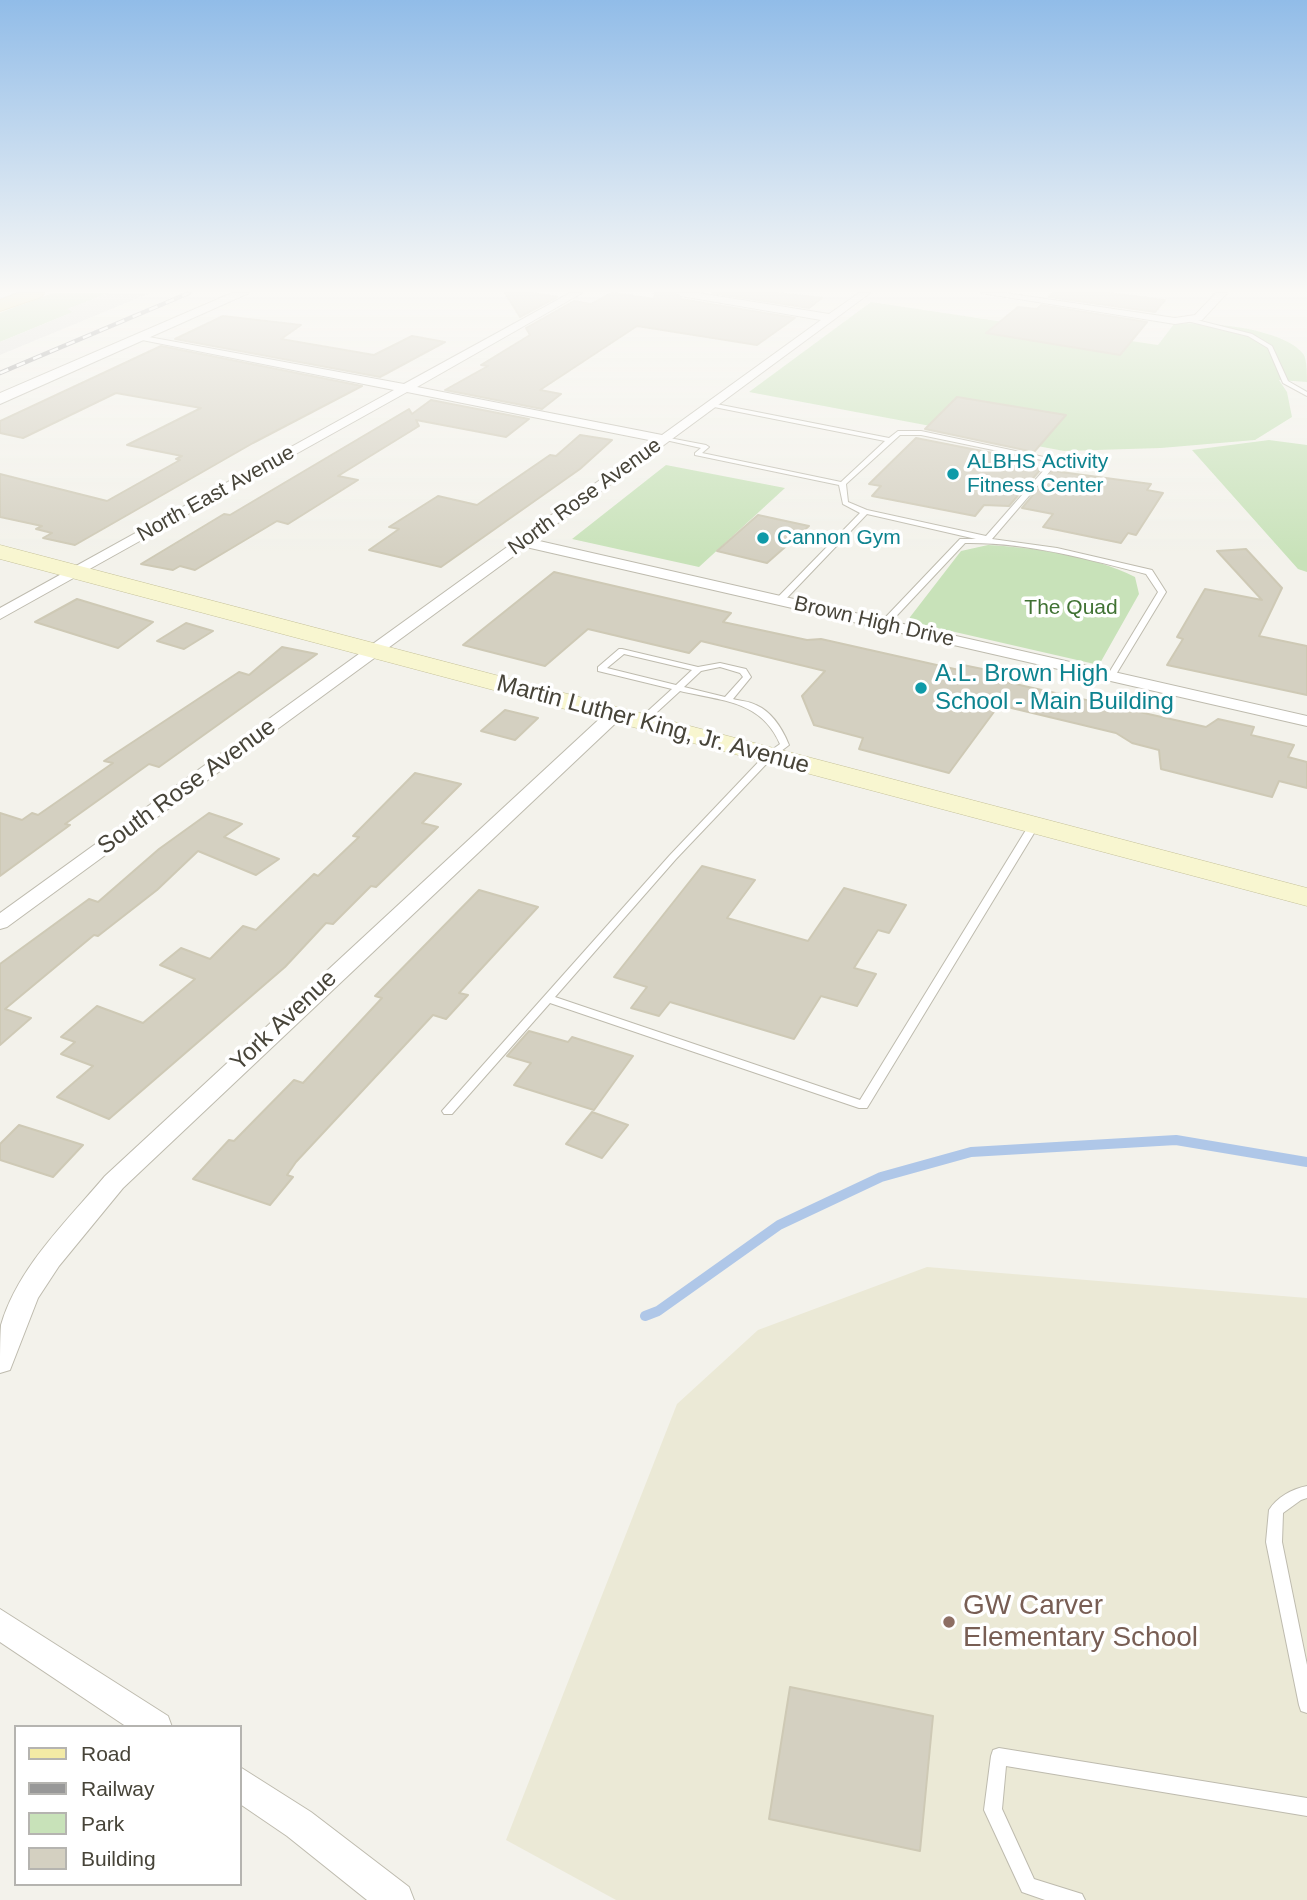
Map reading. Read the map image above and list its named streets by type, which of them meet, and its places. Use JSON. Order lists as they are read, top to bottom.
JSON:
{
  "streets": {
    "main road": ["Martin Luther King, Jr. Avenue"],
    "street": [
      "North East Avenue",
      "North Rose Avenue",
      "Brown High Drive",
      "South Rose Avenue",
      "York Avenue"
    ]
  },
  "crossings": [
    ["North East Avenue", "Martin Luther King, Jr. Avenue"],
    ["North Rose Avenue", "Brown High Drive"],
    ["North Rose Avenue", "Martin Luther King, Jr. Avenue"],
    ["North Rose Avenue", "South Rose Avenue"],
    ["Martin Luther King, Jr. Avenue", "South Rose Avenue"],
    ["Martin Luther King, Jr. Avenue", "York Avenue"]
  ],
  "parks": ["The Quad"],
  "places": [
    "ALBHS Activity Fitness Center",
    "Cannon Gym",
    "A.L. Brown High School - Main Building",
    "GW Carver Elementary School"
  ],
  "legend": [
    "Road",
    "Railway",
    "Park",
    "Building"
  ]
}
